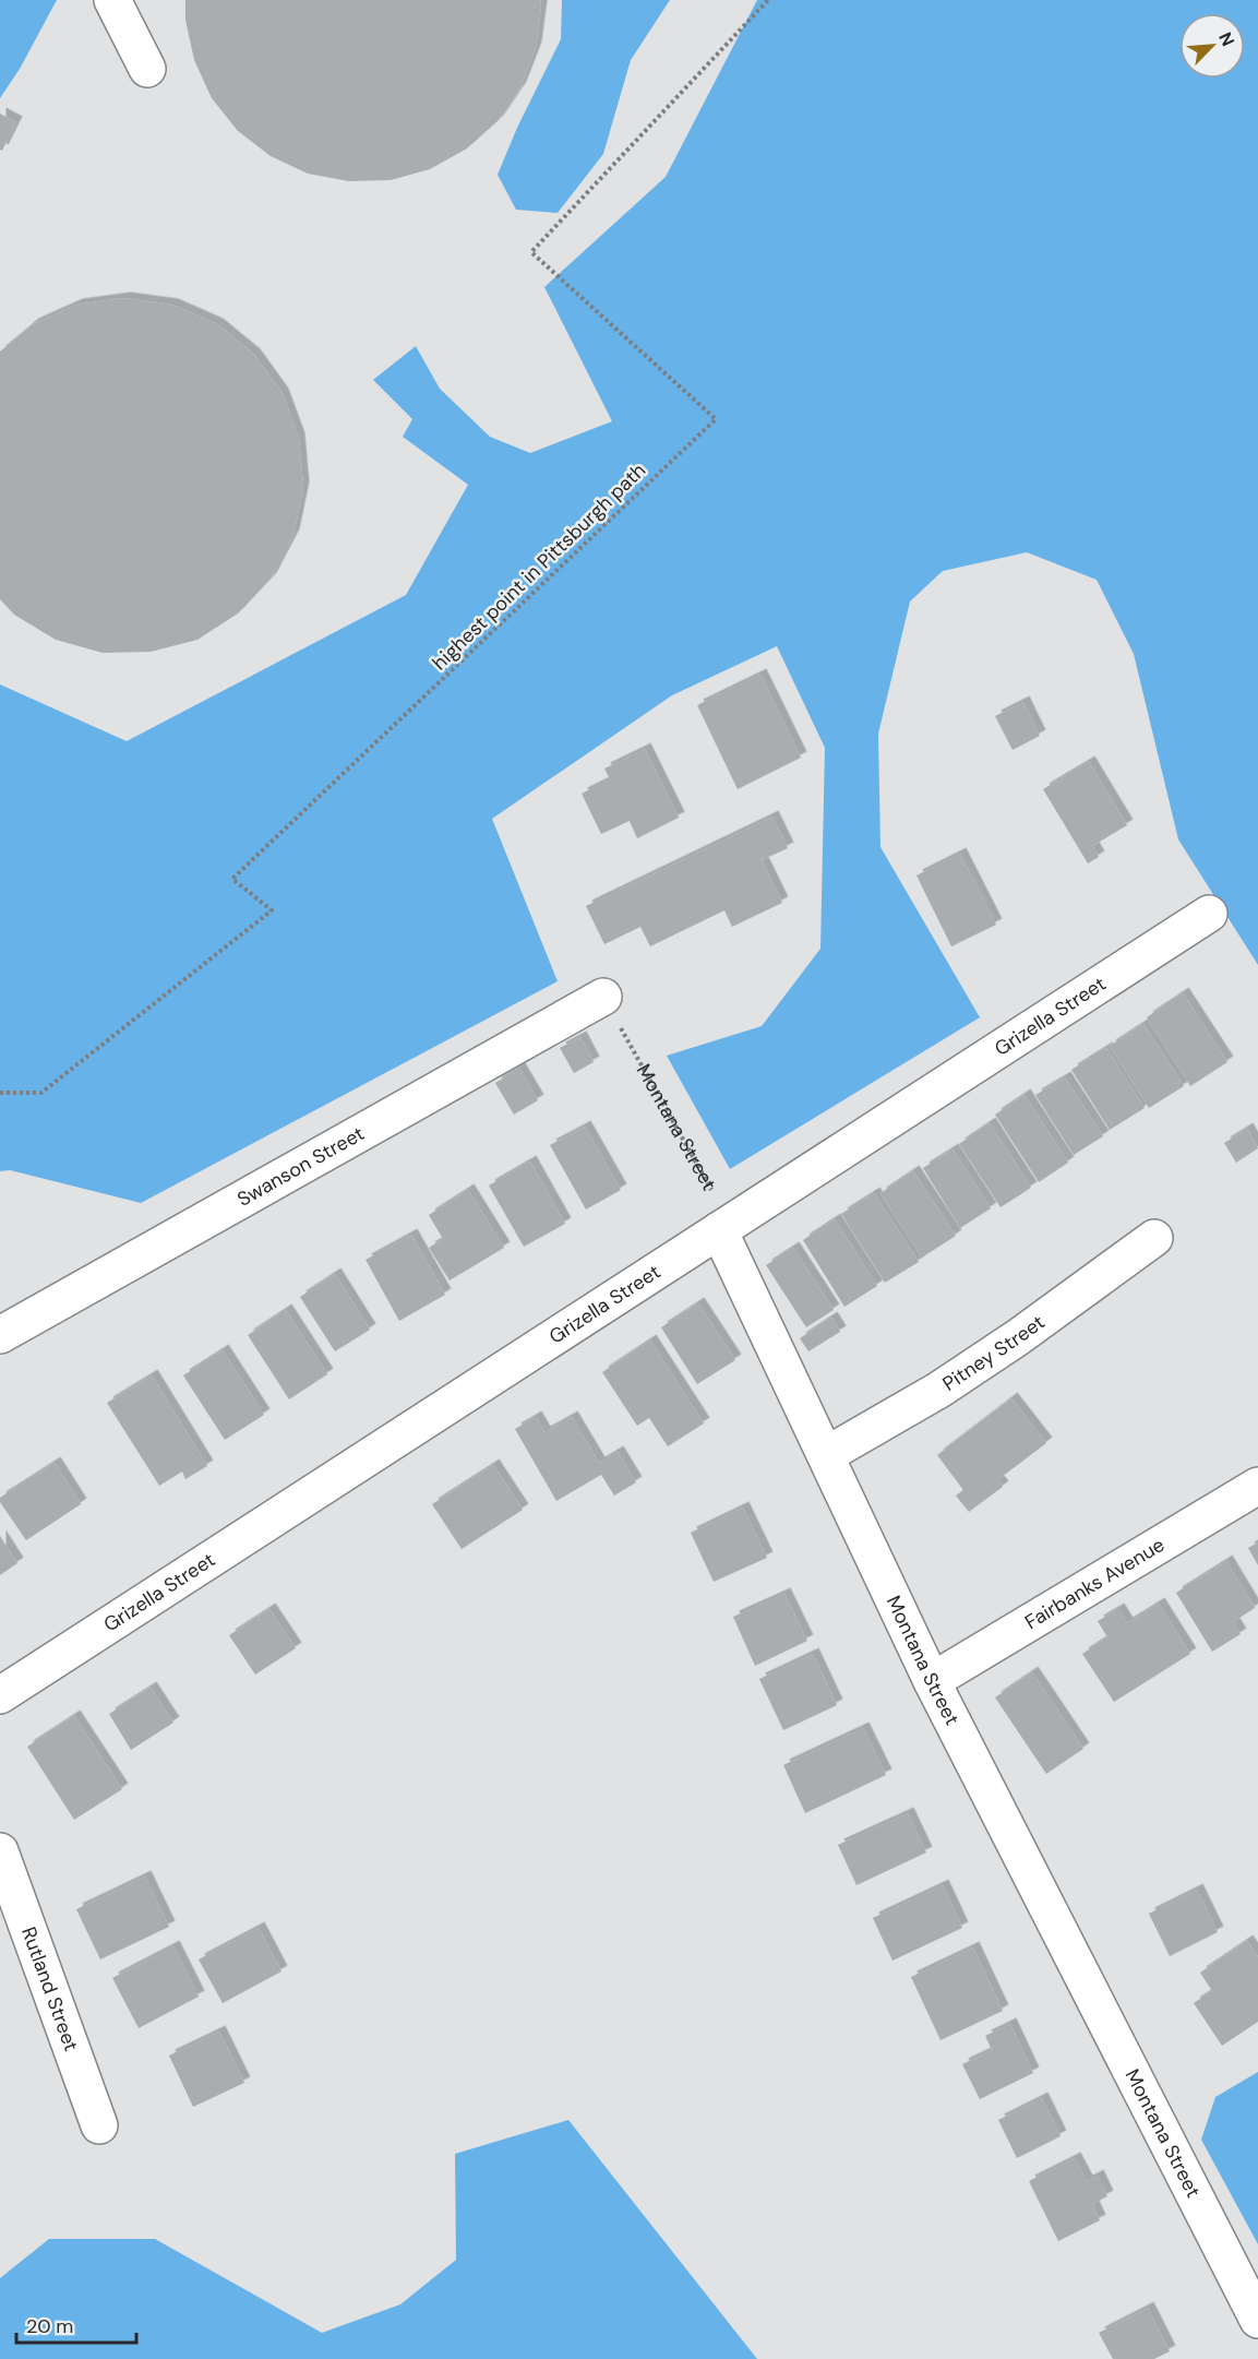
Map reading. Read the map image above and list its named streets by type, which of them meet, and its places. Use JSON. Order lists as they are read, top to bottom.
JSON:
{
  "streets": {
    "street": [
      "Grizella Street",
      "Montana Street",
      "Swanson Street",
      "Pitney Street",
      "Fairbanks Avenue",
      "Rutland Street"
    ],
    "path": ["highest point in Pittsburgh path"]
  },
  "crossings": [
    ["Grizella Street", "Montana Street"],
    ["Montana Street", "Swanson Street"],
    ["Montana Street", "Pitney Street"],
    ["Montana Street", "Fairbanks Avenue"]
  ],
  "scale_bar": "20 m",
  "north": "top right"
}
